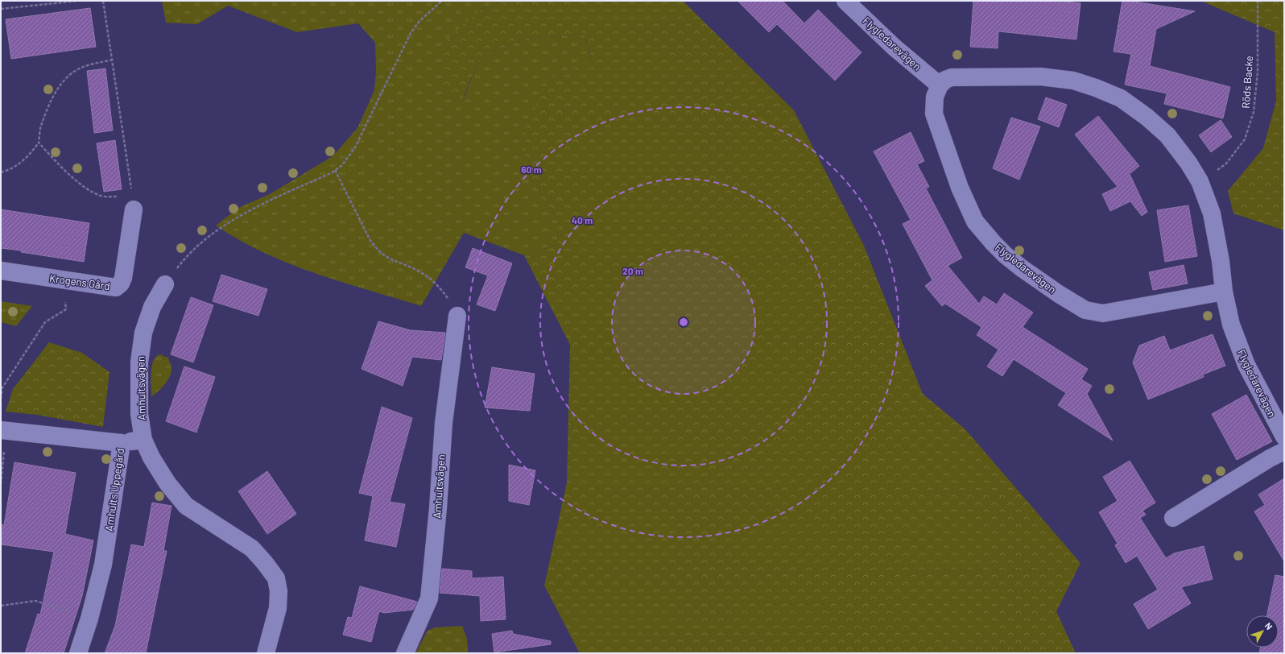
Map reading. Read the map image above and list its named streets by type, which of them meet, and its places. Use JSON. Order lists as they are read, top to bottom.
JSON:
{
  "streets": {
    "street": [
      "Flygledarevägen",
      "Krogens Gård",
      "Amhultsvägen",
      "Amhults Uppegård"
    ],
    "path": ["Röds Backe"]
  },
  "crossings": [
    ["Flygledarevägen", "Röds Backe"]
  ],
  "north": "top right",
  "rings": ["60 m", "40 m", "20 m"]
}
